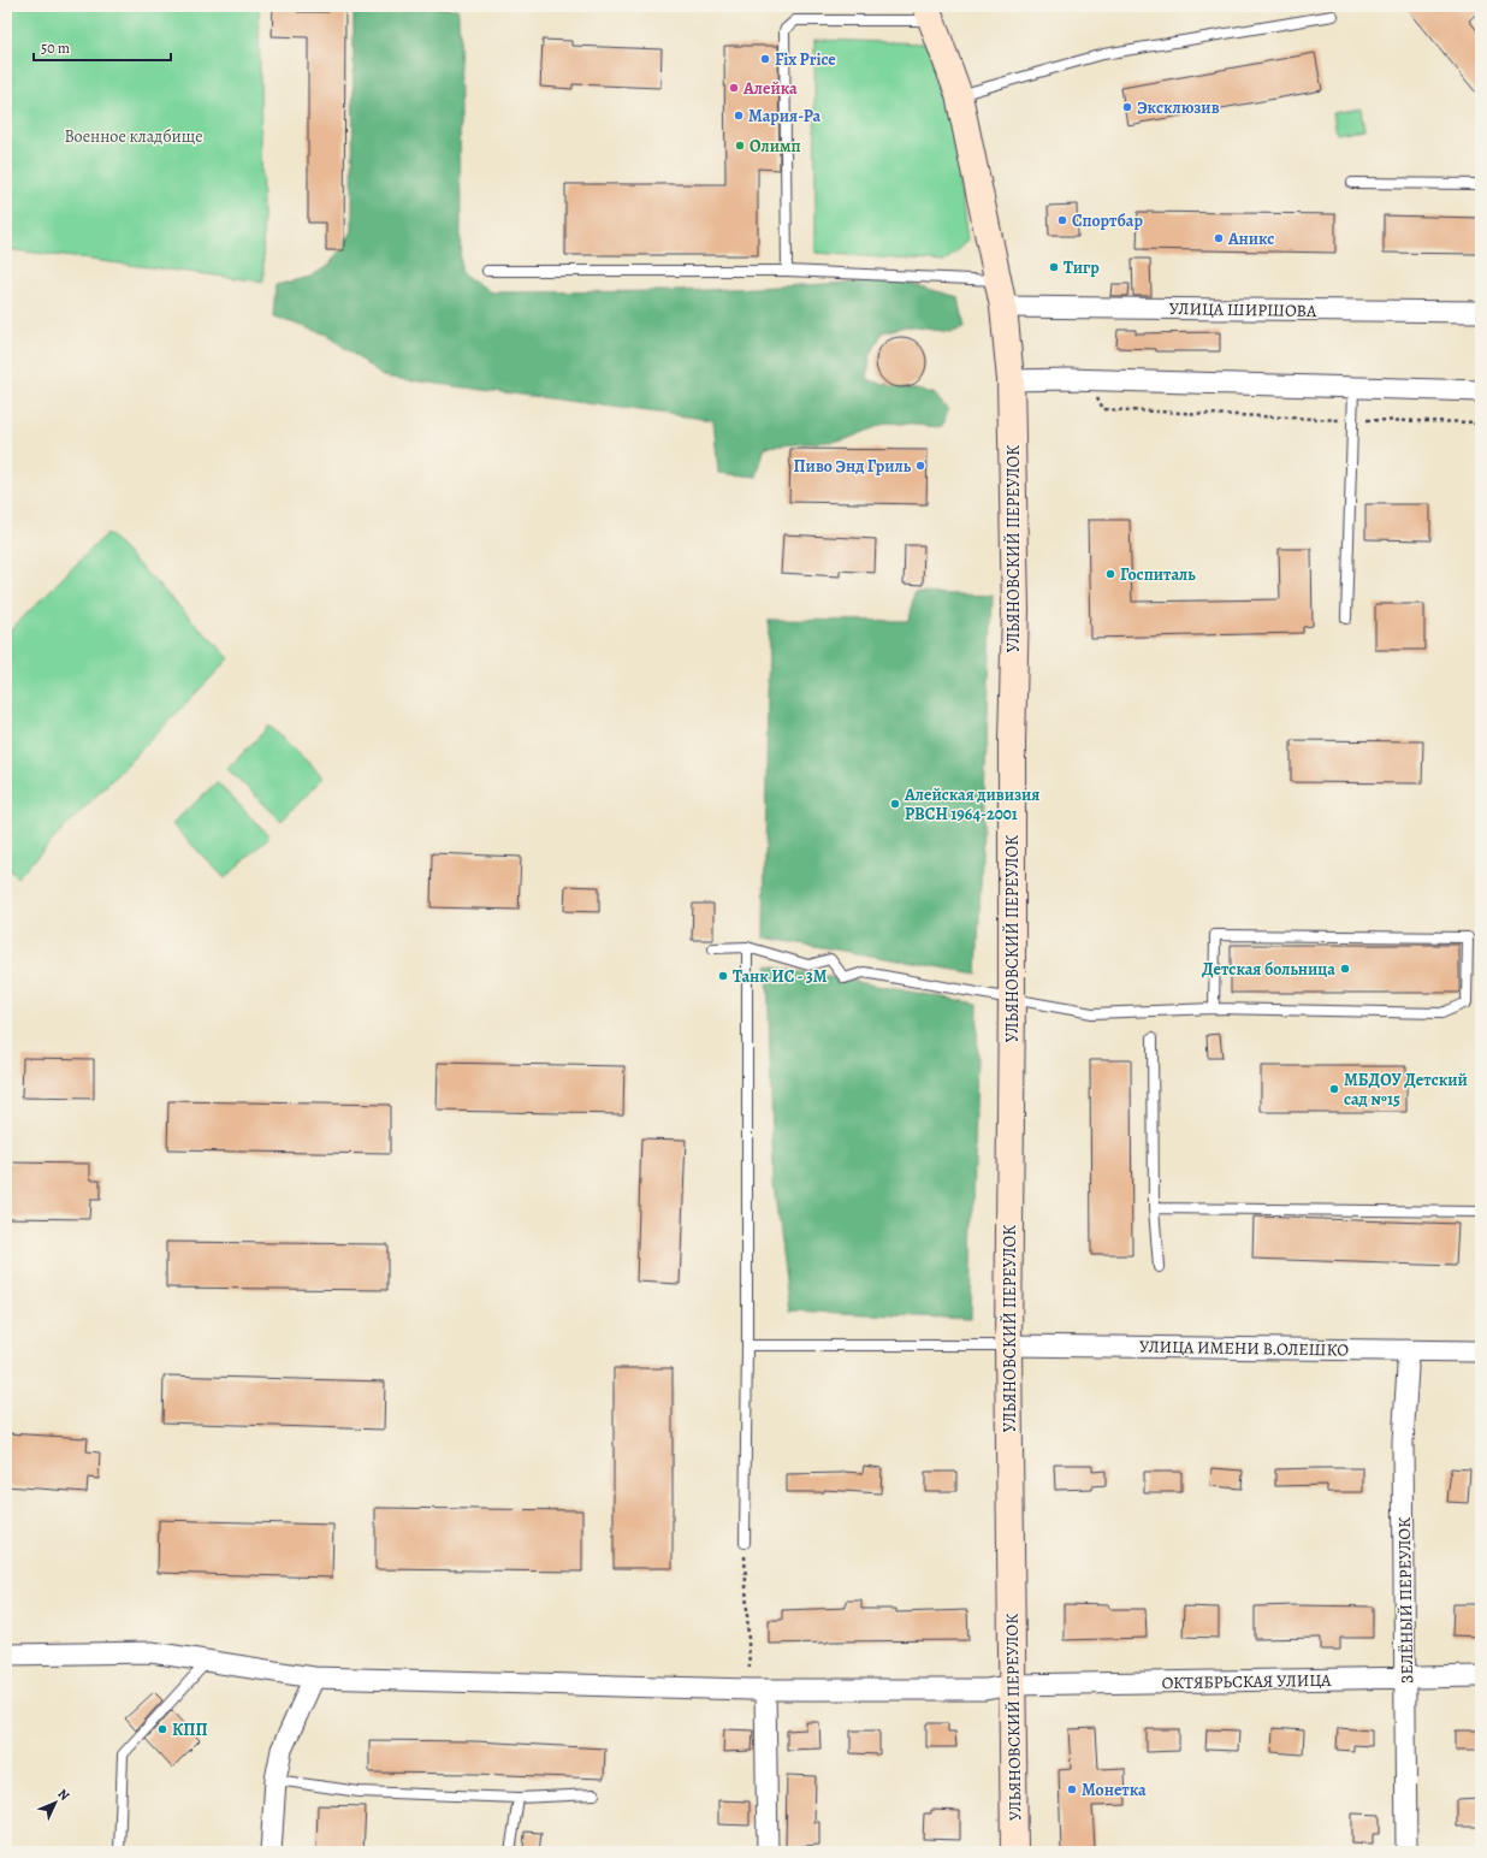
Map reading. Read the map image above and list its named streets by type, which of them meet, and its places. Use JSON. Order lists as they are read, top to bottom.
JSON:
{
  "streets": {
    "main road": ["УЛЬЯНОВСКИЙ ПЕРЕУЛОК"],
    "street": [
      "УЛИЦА ШИРШОВА",
      "УЛИЦА ИМЕНИ В.ОЛЕШКО",
      "ЗЕЛЁНЫЙ ПЕРЕУЛОК",
      "ОКТЯБРЬСКАЯ УЛИЦА"
    ]
  },
  "crossings": [
    ["УЛИЦА ШИРШОВА", "УЛЬЯНОВСКИЙ ПЕРЕУЛОК"],
    ["УЛЬЯНОВСКИЙ ПЕРЕУЛОК", "УЛИЦА ИМЕНИ В.ОЛЕШКО"],
    ["УЛЬЯНОВСКИЙ ПЕРЕУЛОК", "ОКТЯБРЬСКАЯ УЛИЦА"],
    ["УЛИЦА ИМЕНИ В.ОЛЕШКО", "ЗЕЛЁНЫЙ ПЕРЕУЛОК"],
    ["ЗЕЛЁНЫЙ ПЕРЕУЛОК", "ОКТЯБРЬСКАЯ УЛИЦА"]
  ],
  "parks": ["Военное кладбище"],
  "places": [
    "Fix Price",
    "Алейка",
    "Эксклюзив",
    "Мария-Ра",
    "Олимп",
    "Спортбар",
    "Аникс",
    "Тигр",
    "Пиво Энд Гриль",
    "Госпиталь",
    "Алейская дивизия РВСН 1964-2001",
    "Детская больница",
    "Танк ИС - 3М",
    "МБДОУ Детский сад №15",
    "КПП",
    "Монетка"
  ],
  "scale_bar": "50 m",
  "north": "top right"
}
